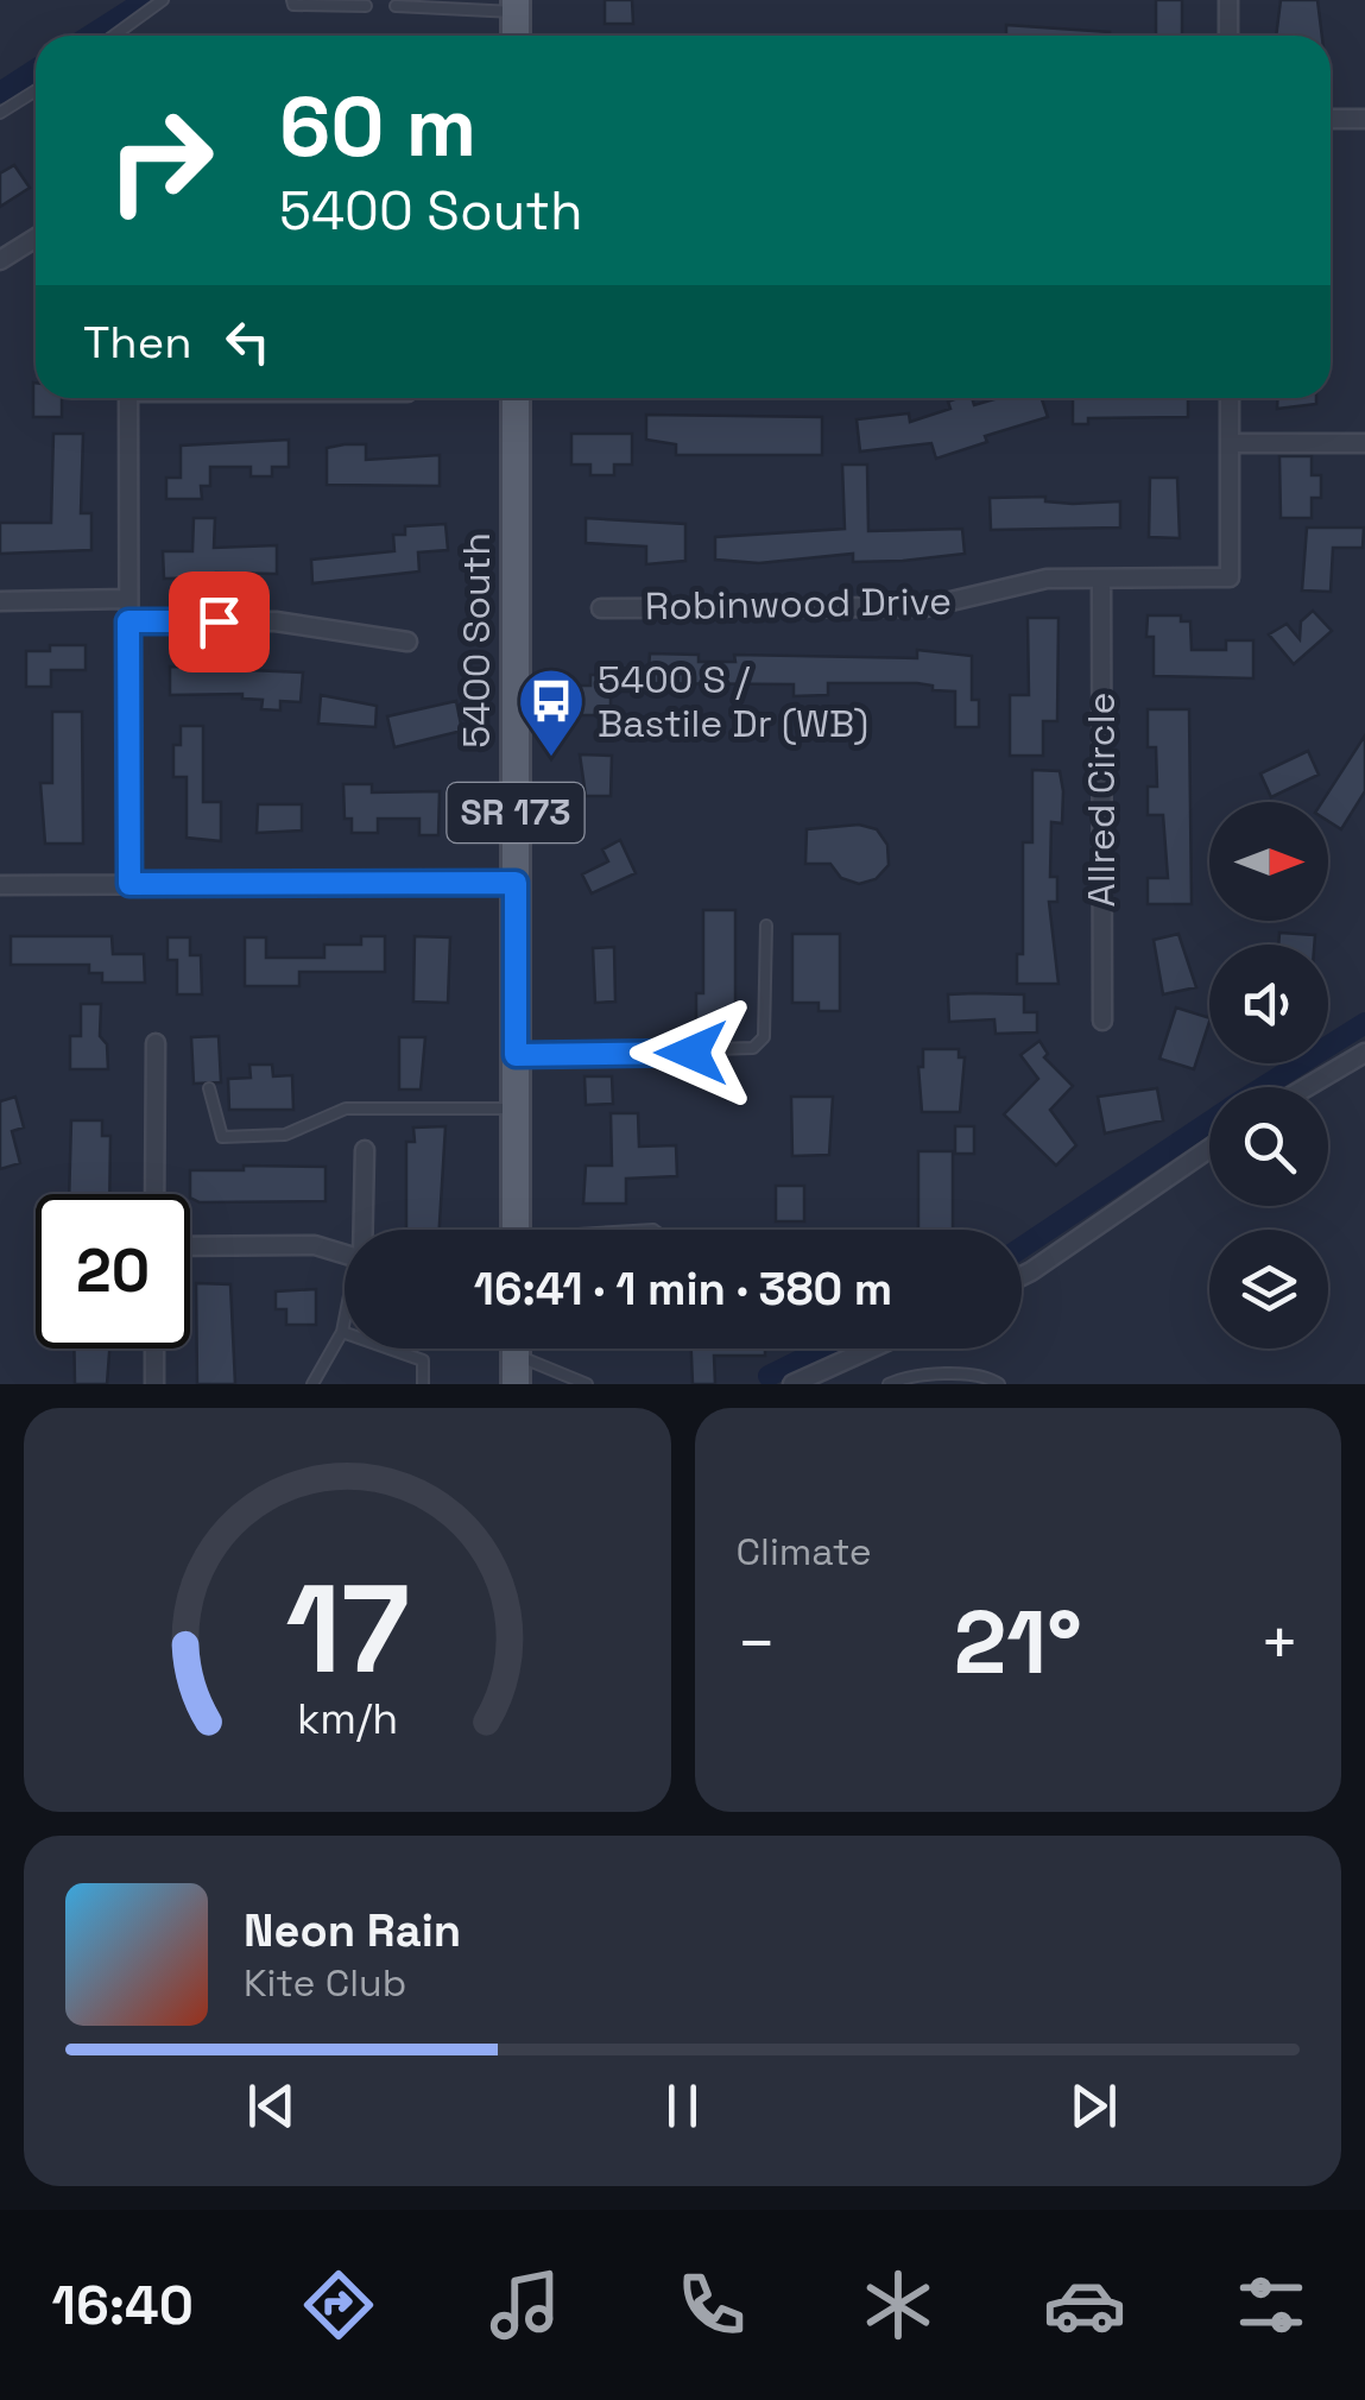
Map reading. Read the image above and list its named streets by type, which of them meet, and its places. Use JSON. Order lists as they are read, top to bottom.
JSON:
{
  "streets": {
    "main road": ["5400 South", "SR 173"],
    "street": ["Robinwood Drive", "Allred Circle"]
  },
  "crossings": [
    ["Robinwood Drive", "Allred Circle"]
  ],
  "places": {
    "bus stop": ["5400 S / Bastile Dr (WB)"]
  },
  "north": "right",
  "page": {
    "turn": ["60 m", "5400 South"],
    "then": "Then",
    "limit": "20",
    "trip": "16:41 · 1 min · 380 m",
    "tile": "Climate",
    "heat": ["−", "21°", "+"],
    "song": ["Neon Rain", "Kite Club"],
    "tabs": "16:40",
    "gauge": ["17", "km/h"]
  }
}
